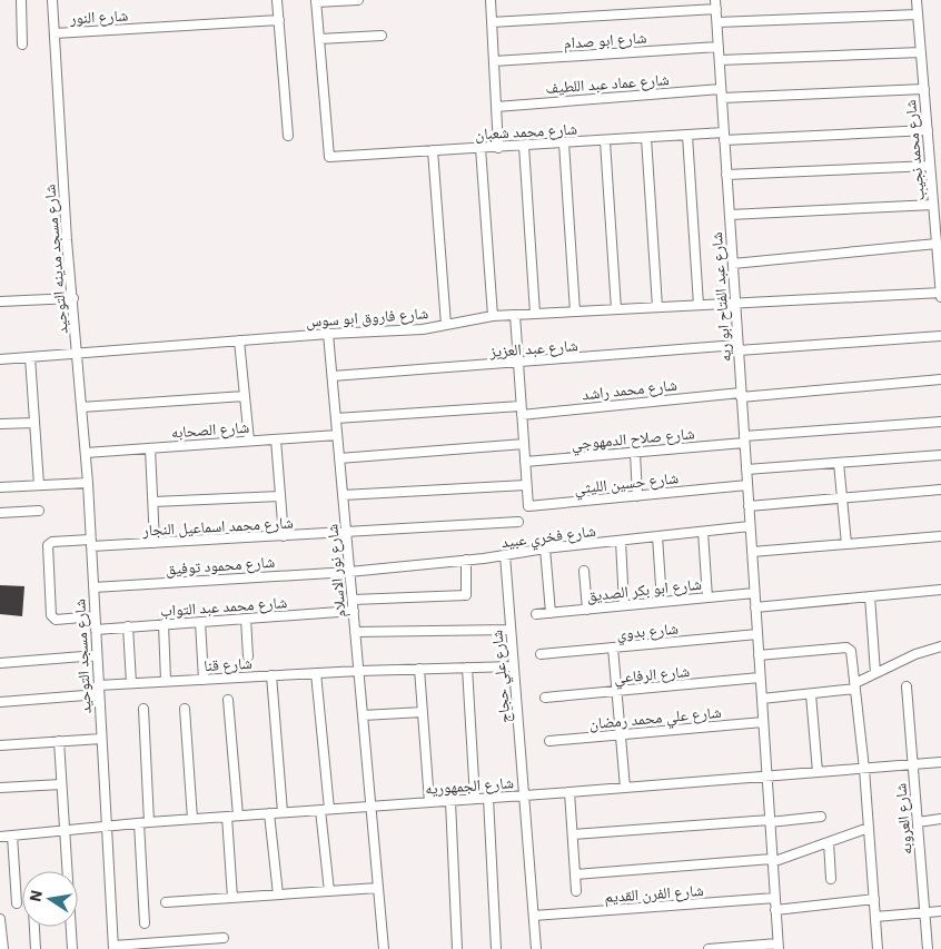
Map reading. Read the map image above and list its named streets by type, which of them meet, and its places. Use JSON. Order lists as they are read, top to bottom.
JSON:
{
  "streets": {
    "street": [
      "شارع النور",
      "شارع ابو صدام",
      "شارع عماد عبد اللطيف",
      "شارع محمد شعبان",
      "شارع محمد نجيب",
      "شارع مسجد مدينه التوحيد",
      "شارع عبد الفتاح ابو ريه",
      "شارع فاروق ابو سوس",
      "شارع عبد العزيز",
      "شارع محمد راشد",
      "شارع الصحابه",
      "شارع صلاح الدمهوجي",
      "شارع حسين الليثي",
      "شارع محمد اسماعيل النجار",
      "شارع فخري عبيد",
      "شارع محمود توفيق",
      "شارع نور الاسلام",
      "شارع ابو بكر الصديق",
      "شارع محمد عبد التواب",
      "شارع بدوي",
      "شارع مسجد التوحيد",
      "شارع قنا",
      "شارع الرفاعي",
      "شارع علي حجاج",
      "شارع علي محمد رمضان",
      "شارع الجمهوريه",
      "شارع العروبه",
      "شارع الفرن القديم"
    ]
  },
  "crossings": [
    ["شارع النور", "شارع مسجد مدينه التوحيد"],
    ["شارع ابو صدام", "شارع عبد الفتاح ابو ريه"],
    ["شارع عماد عبد اللطيف", "شارع محمد نجيب"],
    ["شارع عماد عبد اللطيف", "شارع عبد الفتاح ابو ريه"],
    ["شارع محمد شعبان", "شارع محمد نجيب"],
    ["شارع محمد شعبان", "شارع عبد الفتاح ابو ريه"],
    ["شارع محمد نجيب", "شارع فاروق ابو سوس"],
    ["شارع مسجد مدينه التوحيد", "شارع فاروق ابو سوس"],
    ["شارع مسجد مدينه التوحيد", "شارع الصحابه"],
    ["شارع مسجد مدينه التوحيد", "شارع مسجد التوحيد"],
    ["شارع عبد الفتاح ابو ريه", "شارع فاروق ابو سوس"],
    ["شارع عبد الفتاح ابو ريه", "شارع عبد العزيز"],
    ["شارع عبد الفتاح ابو ريه", "شارع محمد راشد"],
    ["شارع عبد الفتاح ابو ريه", "شارع صلاح الدمهوجي"],
    ["شارع عبد الفتاح ابو ريه", "شارع حسين الليثي"],
    ["شارع عبد الفتاح ابو ريه", "شارع فخري عبيد"],
    ["شارع عبد الفتاح ابو ريه", "شارع ابو بكر الصديق"],
    ["شارع عبد الفتاح ابو ريه", "شارع بدوي"],
    ["شارع عبد الفتاح ابو ريه", "شارع الرفاعي"],
    ["شارع عبد الفتاح ابو ريه", "شارع علي محمد رمضان"],
    ["شارع عبد الفتاح ابو ريه", "شارع الجمهوريه"],
    ["شارع عبد الفتاح ابو ريه", "شارع الفرن القديم"],
    ["شارع فاروق ابو سوس", "شارع نور الاسلام"],
    ["شارع عبد العزيز", "شارع نور الاسلام"],
    ["شارع محمد راشد", "شارع نور الاسلام"],
    ["شارع الصحابه", "شارع نور الاسلام"],
    ["شارع محمد اسماعيل النجار", "شارع نور الاسلام"],
    ["شارع محمد اسماعيل النجار", "شارع مسجد التوحيد"],
    ["شارع فخري عبيد", "شارع محمود توفيق"],
    ["شارع فخري عبيد", "شارع نور الاسلام"],
    ["شارع فخري عبيد", "شارع علي حجاج"],
    ["شارع محمود توفيق", "شارع نور الاسلام"],
    ["شارع محمود توفيق", "شارع مسجد التوحيد"],
    ["شارع نور الاسلام", "شارع محمد عبد التواب"],
    ["شارع نور الاسلام", "شارع قنا"],
    ["شارع نور الاسلام", "شارع الجمهوريه"],
    ["شارع محمد عبد التواب", "شارع مسجد التوحيد"],
    ["شارع مسجد التوحيد", "شارع قنا"],
    ["شارع مسجد التوحيد", "شارع الجمهوريه"],
    ["شارع علي حجاج", "شارع الجمهوريه"],
    ["شارع علي حجاج", "شارع الفرن القديم"],
    ["شارع الجمهوريه", "شارع العروبه"]
  ],
  "north": "left"
}
